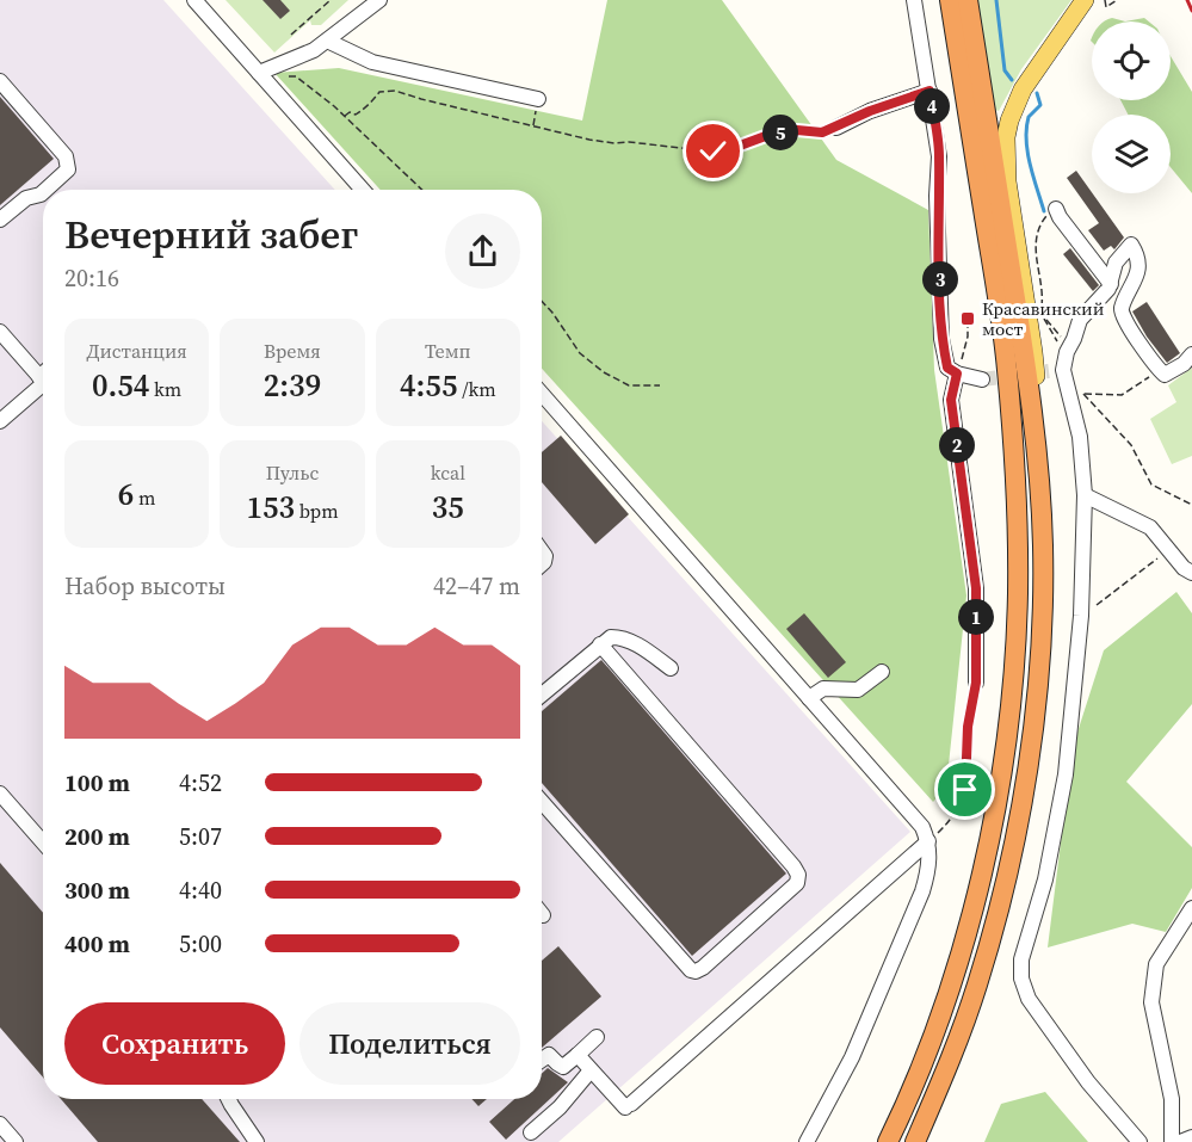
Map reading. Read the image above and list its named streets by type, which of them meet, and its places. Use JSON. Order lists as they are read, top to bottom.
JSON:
{
  "places": {
    "transit": ["Красавинский мост"]
  },
  "page": {
    "pins": [
      "4",
      "5",
      "3",
      "2",
      "1"
    ],
    "heading": ["Вечерний забег", "20:16"],
    "stats": [
      ["Дистанция", "0.54 km"],
      ["Время", "2:39"],
      ["Темп", "4:55 /km"],
      ["6 m"],
      ["Пульс", "153 bpm"],
      ["kcal", "35"]
    ],
    "chart": ["Набор высоты", "42–47 m"],
    "list": [
      {
        "name": "100 m",
        "note": "4:52"
      },
      {
        "name": "200 m",
        "note": "5:07"
      },
      {
        "name": "300 m",
        "note": "4:40"
      },
      {
        "name": "400 m",
        "note": "5:00"
      }
    ],
    "buttons": ["Сохранить", "Поделиться"]
  }
}
